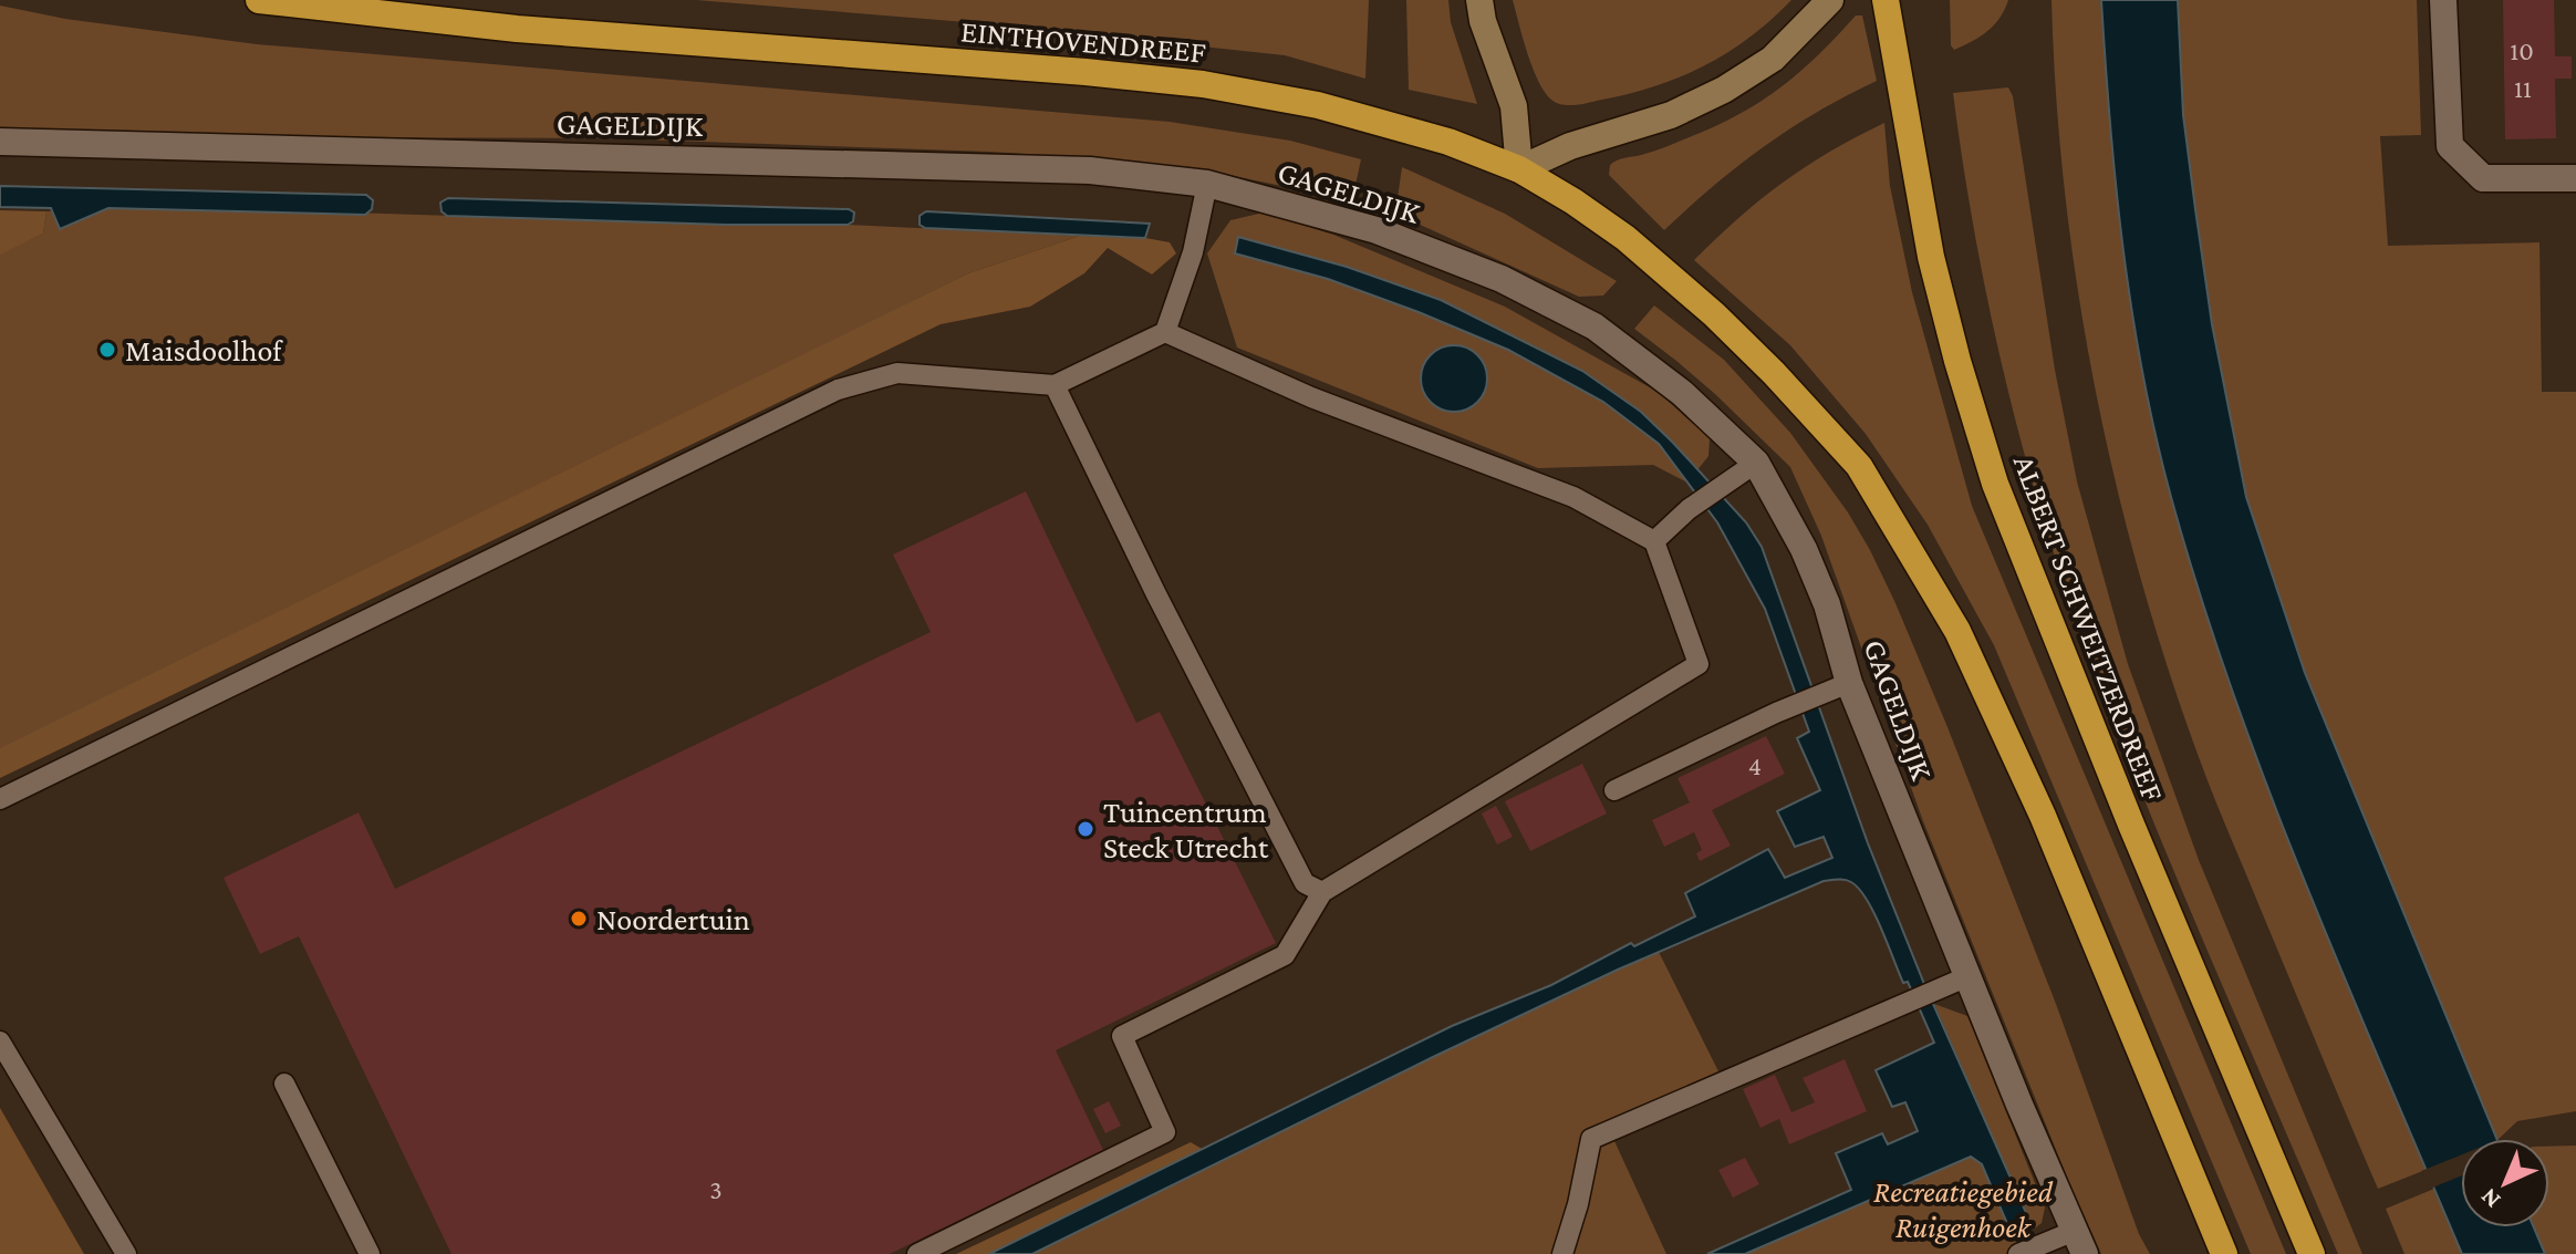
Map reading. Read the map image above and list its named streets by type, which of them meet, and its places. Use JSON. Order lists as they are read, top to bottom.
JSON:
{
  "streets": {
    "highway": ["EINTHOVENDREEF", "ALBERT SCHWEITZERDREEF"],
    "street": ["GAGELDIJK"]
  },
  "parks": ["Recreatiegebied Ruigenhoek"],
  "places": ["Maisdoolhof", "Tuincentrum Steck Utrecht", "Noordertuin"],
  "house_numbers": [
    "10",
    "11",
    "4",
    "3"
  ],
  "north": "bottom left"
}
